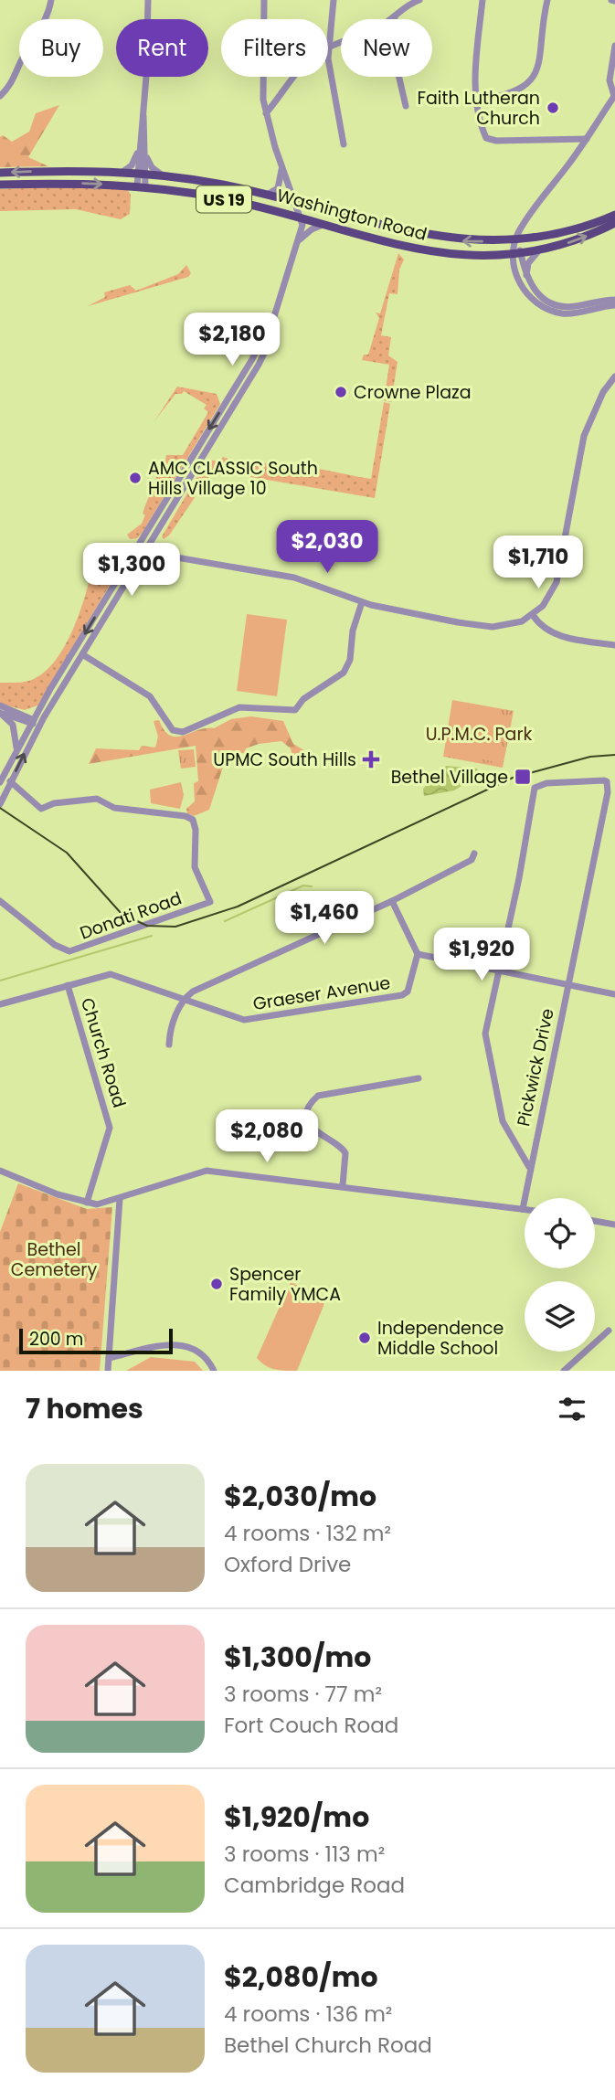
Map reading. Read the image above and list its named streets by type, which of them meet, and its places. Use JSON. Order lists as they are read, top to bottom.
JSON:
{
  "streets": {
    "main road": ["US 19", "Washington Road"],
    "street": [
      "Donati Road",
      "Graeser Avenue",
      "Church Road",
      "Pickwick Drive"
    ]
  },
  "crossings": [
    ["Graeser Avenue", "Church Road"]
  ],
  "parks": ["U.P.M.C. Park", "Bethel Cemetery"],
  "places": {
    "other": [
      "Faith Lutheran Church",
      "Crowne Plaza",
      "AMC CLASSIC South Hills Village 10",
      "Spencer Family YMCA",
      "Independence Middle School"
    ],
    "health": ["UPMC South Hills"],
    "transit": ["Bethel Village"]
  },
  "scale_bar": "200 m",
  "page": {
    "chip": [
      "Buy",
      "Rent",
      "Filters",
      "New"
    ],
    "price": [
      "$2,180",
      "$2,030",
      "$1,710",
      "$1,300",
      "$1,460",
      "$1,920",
      "$2,080"
    ],
    "scale": "200 m",
    "heading": "7 homes",
    "list": [
      {
        "name": "$2,030/mo",
        "note": "4 rooms · 132 m² · Oxford Drive"
      },
      {
        "name": "$1,300/mo",
        "note": "3 rooms · 77 m² · Fort Couch Road"
      },
      {
        "name": "$1,920/mo",
        "note": "3 rooms · 113 m² · Cambridge Road"
      },
      {
        "name": "$2,080/mo",
        "note": "4 rooms · 136 m² · Bethel Church Road"
      }
    ]
  }
}
